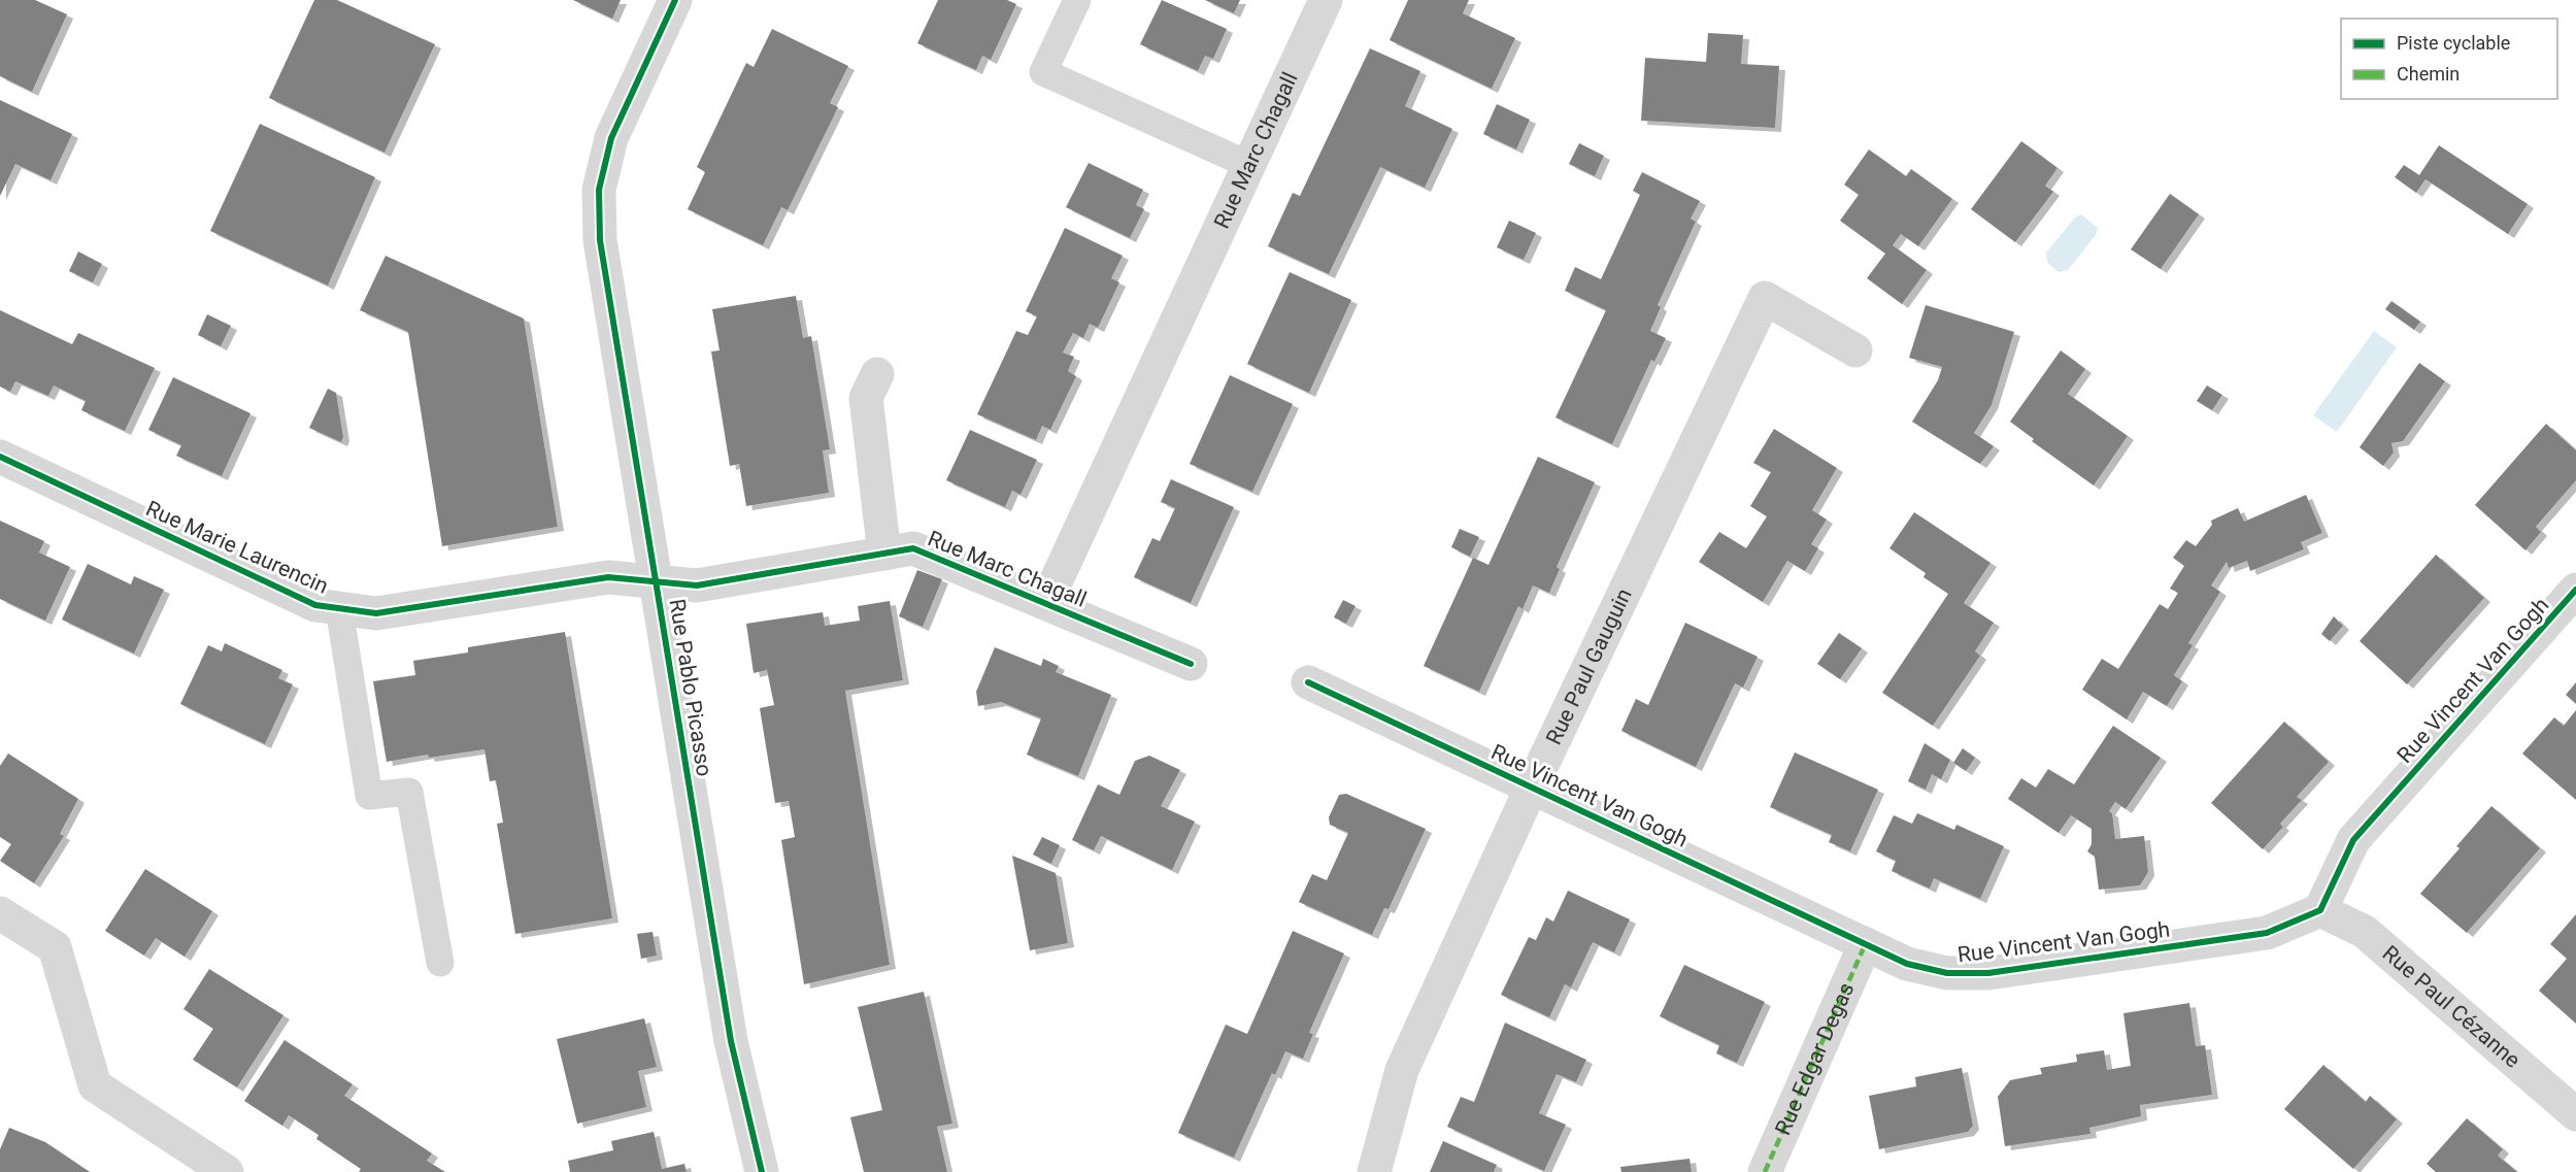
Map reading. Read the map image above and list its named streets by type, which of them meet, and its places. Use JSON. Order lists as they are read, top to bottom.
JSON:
{
  "streets": {
    "street": [
      "Rue Marc Chagall",
      "Rue Marie Laurencin",
      "Rue Paul Gauguin",
      "Rue Vincent Van Gogh",
      "Rue Pablo Picasso",
      "Rue Paul Cézanne",
      "Rue Edgar Degas"
    ]
  },
  "crossings": [
    ["Rue Marc Chagall", "Rue Marie Laurencin"],
    ["Rue Marc Chagall", "Rue Pablo Picasso"],
    ["Rue Marie Laurencin", "Rue Pablo Picasso"],
    ["Rue Paul Gauguin", "Rue Vincent Van Gogh"],
    ["Rue Vincent Van Gogh", "Rue Paul Cézanne"],
    ["Rue Vincent Van Gogh", "Rue Edgar Degas"]
  ],
  "legend": ["Piste cyclable", "Chemin"]
}
